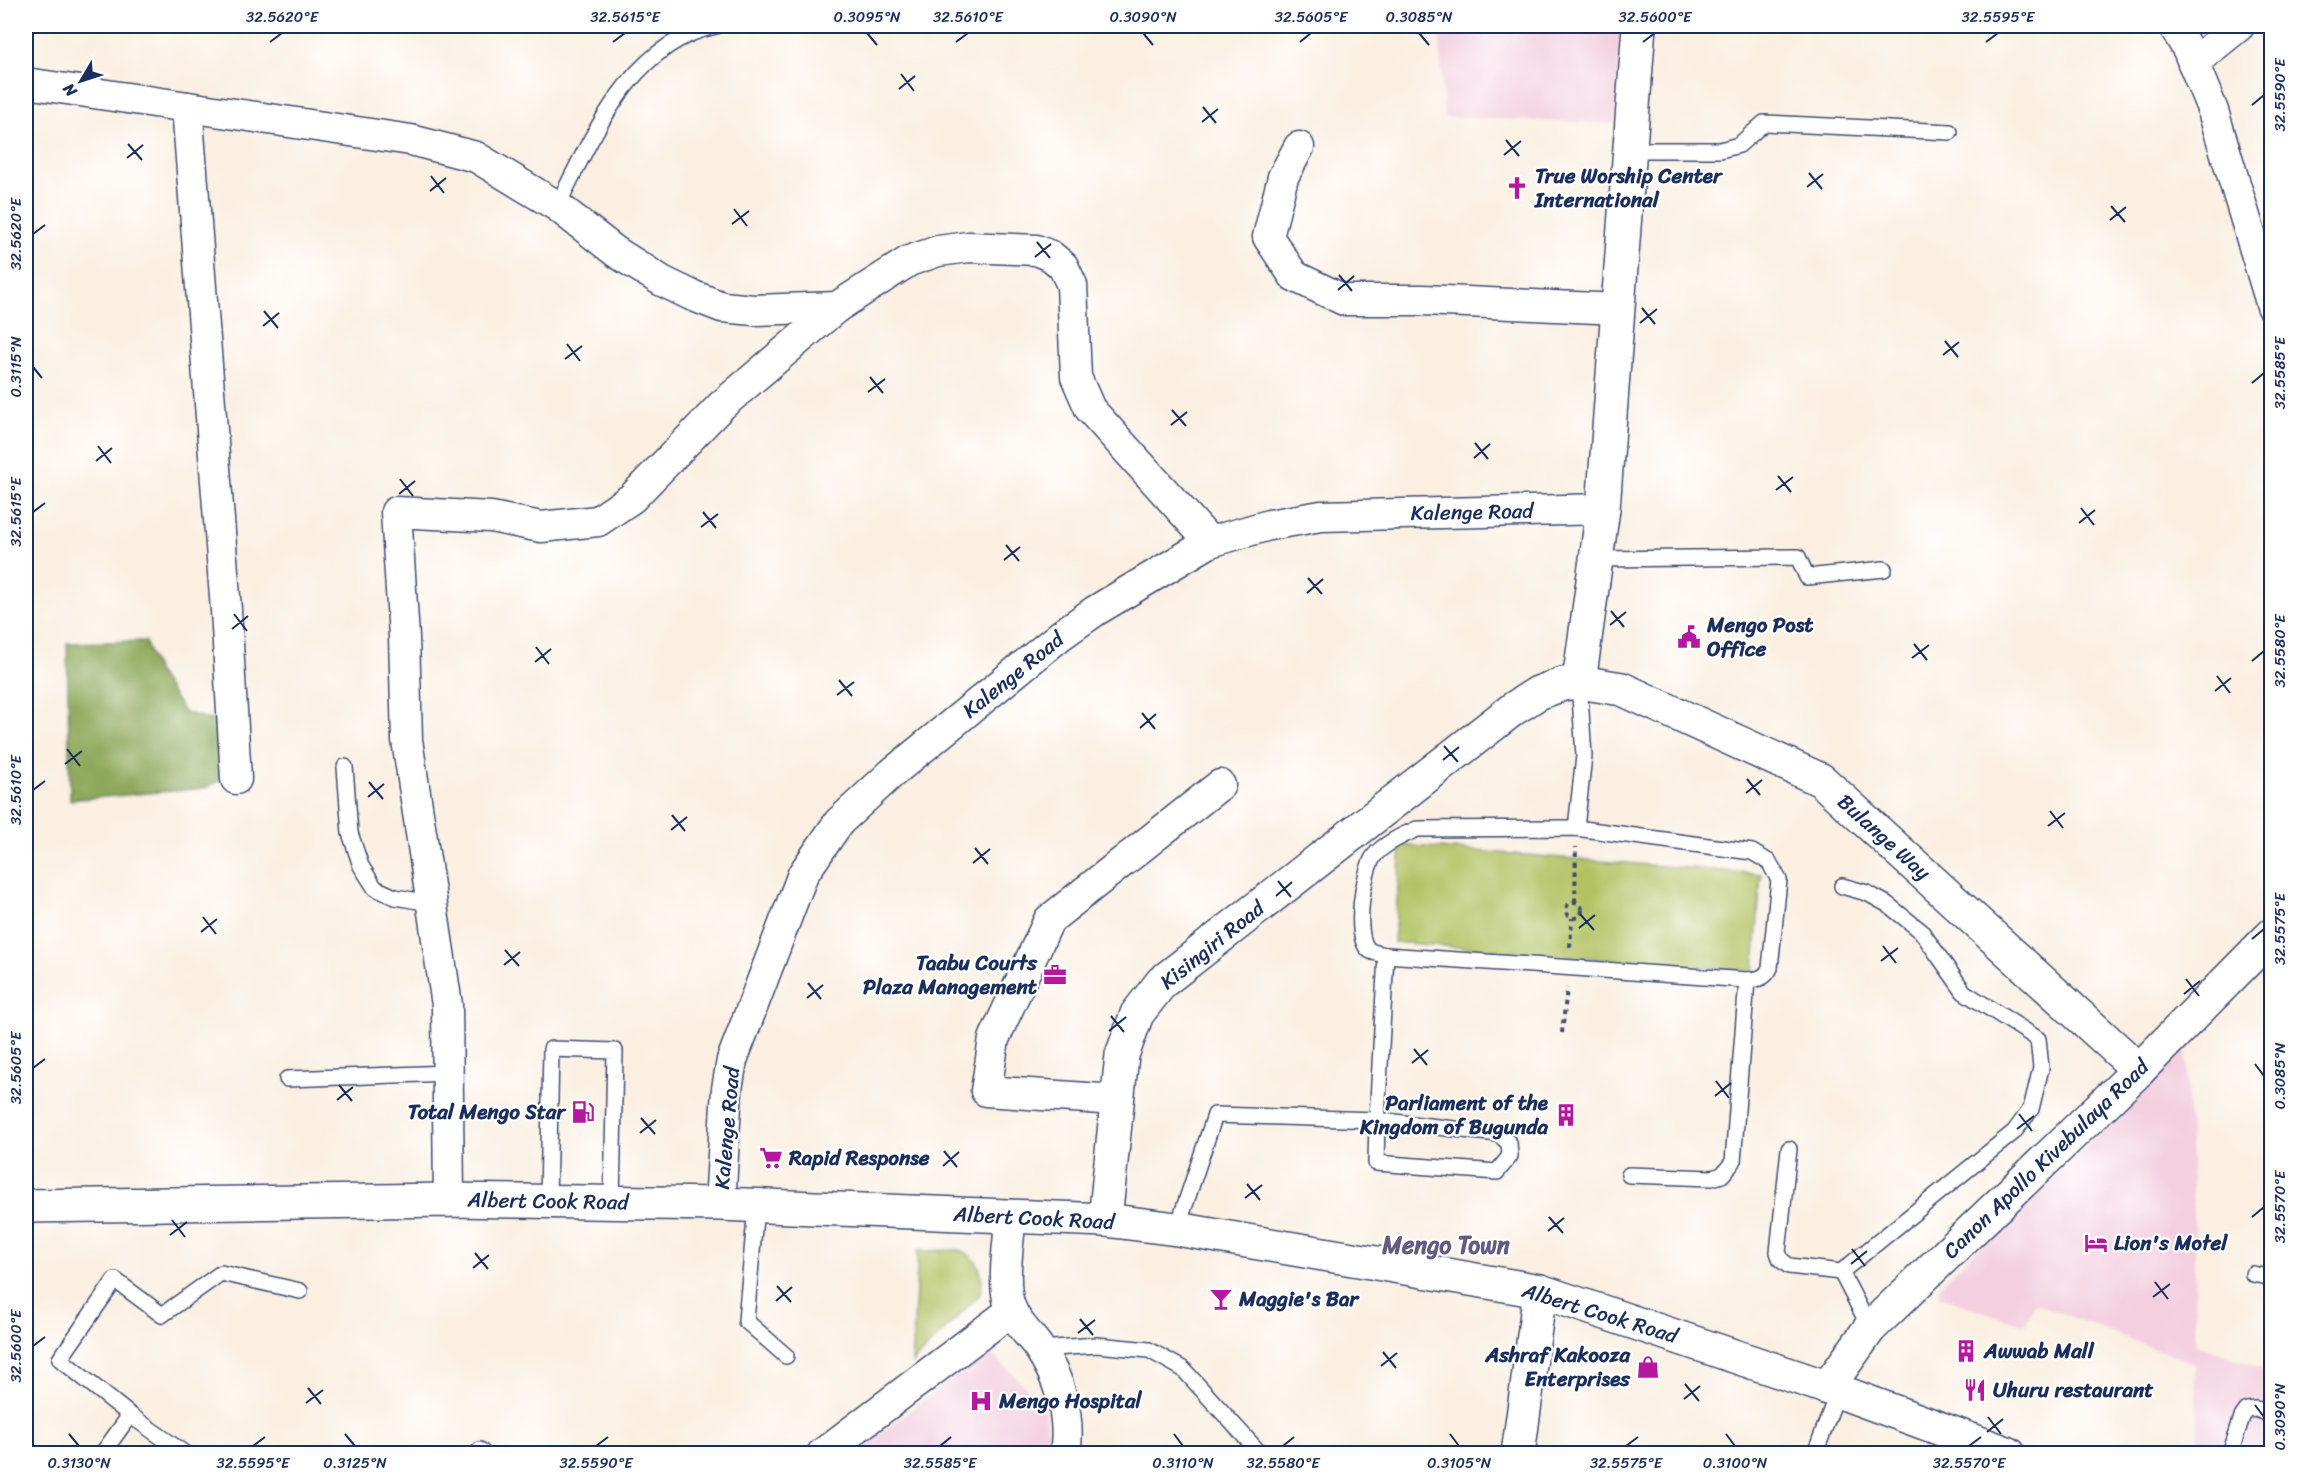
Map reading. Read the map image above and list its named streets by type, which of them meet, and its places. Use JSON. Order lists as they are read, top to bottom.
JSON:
{
  "streets": {
    "main road": [
      "Bulange Way",
      "Kisingiri Road",
      "Canon Apollo Kivebulaya Road",
      "Albert Cook Road"
    ],
    "street": ["Kalenge Road"]
  },
  "crossings": [
    ["Kalenge Road", "Albert Cook Road"],
    ["Bulange Way", "Kisingiri Road"],
    ["Bulange Way", "Canon Apollo Kivebulaya Road"],
    ["Kisingiri Road", "Albert Cook Road"],
    ["Canon Apollo Kivebulaya Road", "Albert Cook Road"]
  ],
  "districts": ["Mengo Town"],
  "places": {
    "church": ["True Worship Center International"],
    "public building": ["Mengo Post Office"],
    "office": ["Taabu Courts Plaza Management"],
    "fuel station": ["Total Mengo Star"],
    "building": ["Parliament of the Kingdom of Bugunda", "Awwab Mall"],
    "supermarket": ["Rapid Response"],
    "hotel": ["Lion's Motel"],
    "bar": ["Maggie's Bar"],
    "shop": ["Ashraf Kakooza Enterprises"],
    "restaurant": ["Uhuru restaurant"],
    "hospital": ["Mengo Hospital"]
  },
  "north": "bottom left",
  "coordinates": [
    "32.5620°E",
    "32.5615°E",
    "0.3095°N",
    "32.5610°E",
    "0.3090°N",
    "32.5605°E",
    "0.3085°N",
    "32.5600°E",
    "32.5595°E",
    "32.5590°E",
    "0.3115°N",
    "32.5585°E",
    "32.5580°E",
    "32.5575°E",
    "32.5570°E",
    "0.3130°N",
    "0.3125°N",
    "0.3110°N",
    "0.3105°N",
    "0.3100°N"
  ]
}
